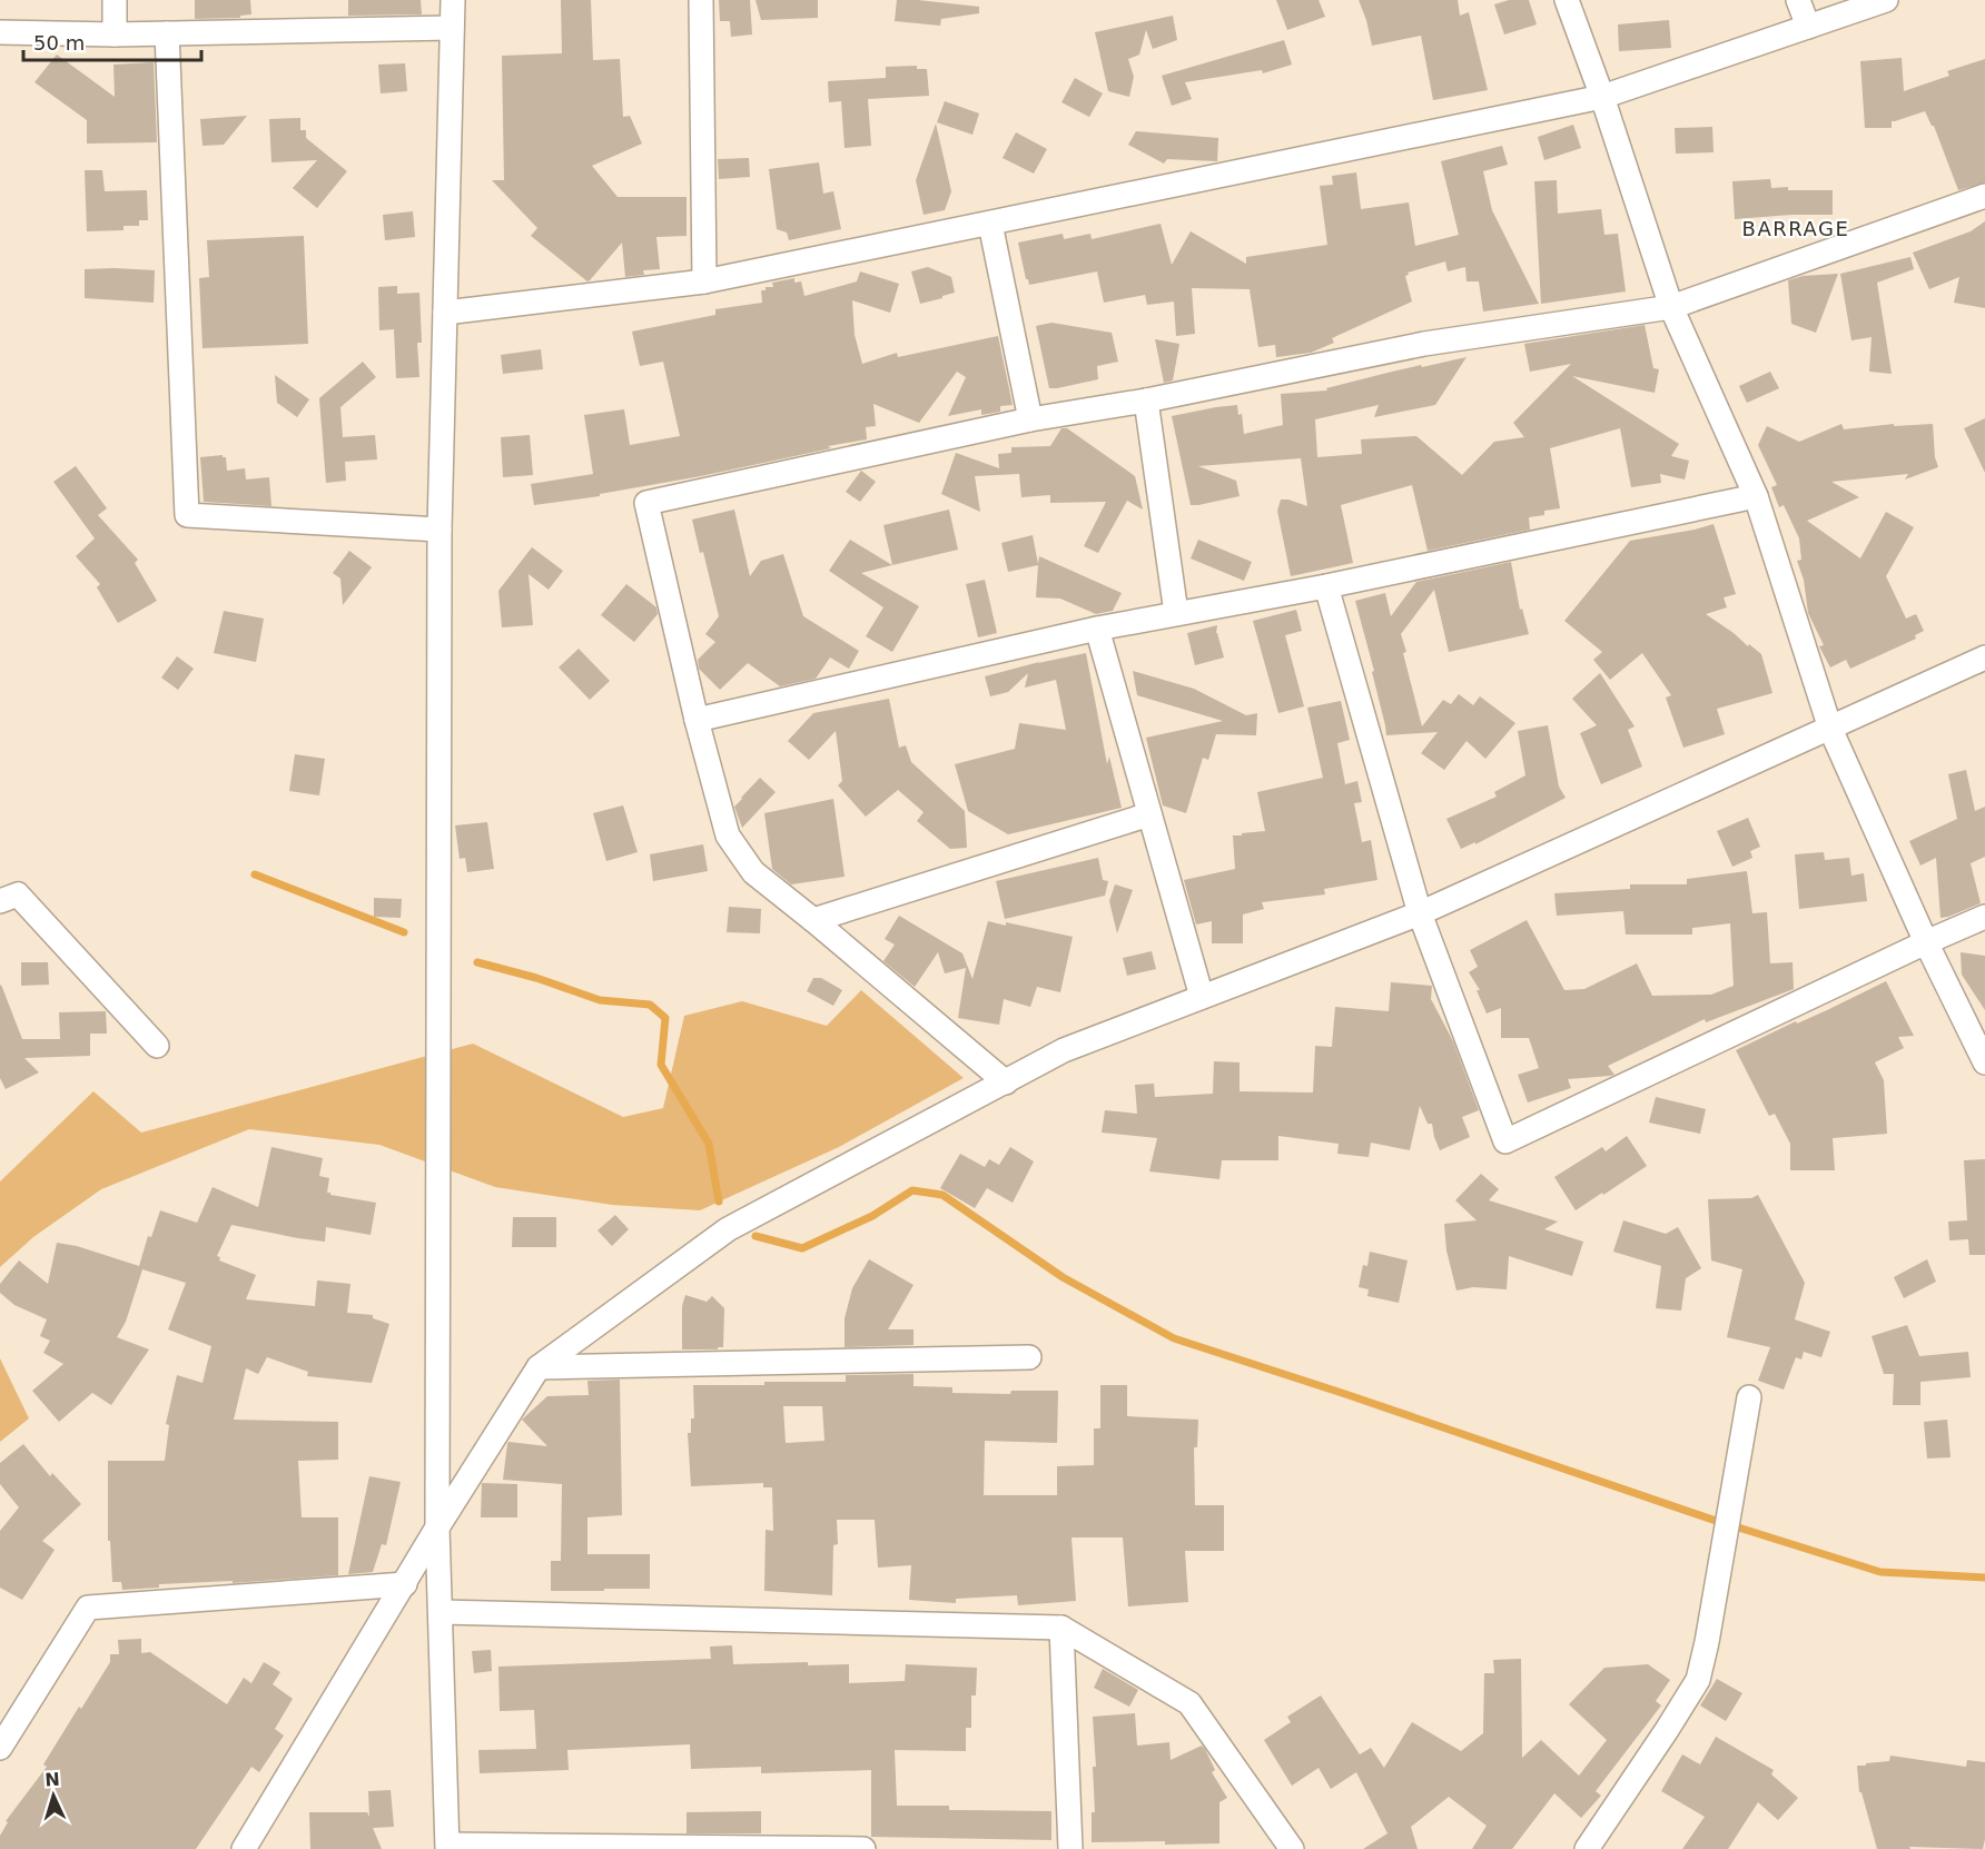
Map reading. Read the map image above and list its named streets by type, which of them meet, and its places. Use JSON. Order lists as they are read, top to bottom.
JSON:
{
  "districts": ["BARRAGE"],
  "scale_bar": "50 m",
  "north": "top"
}
